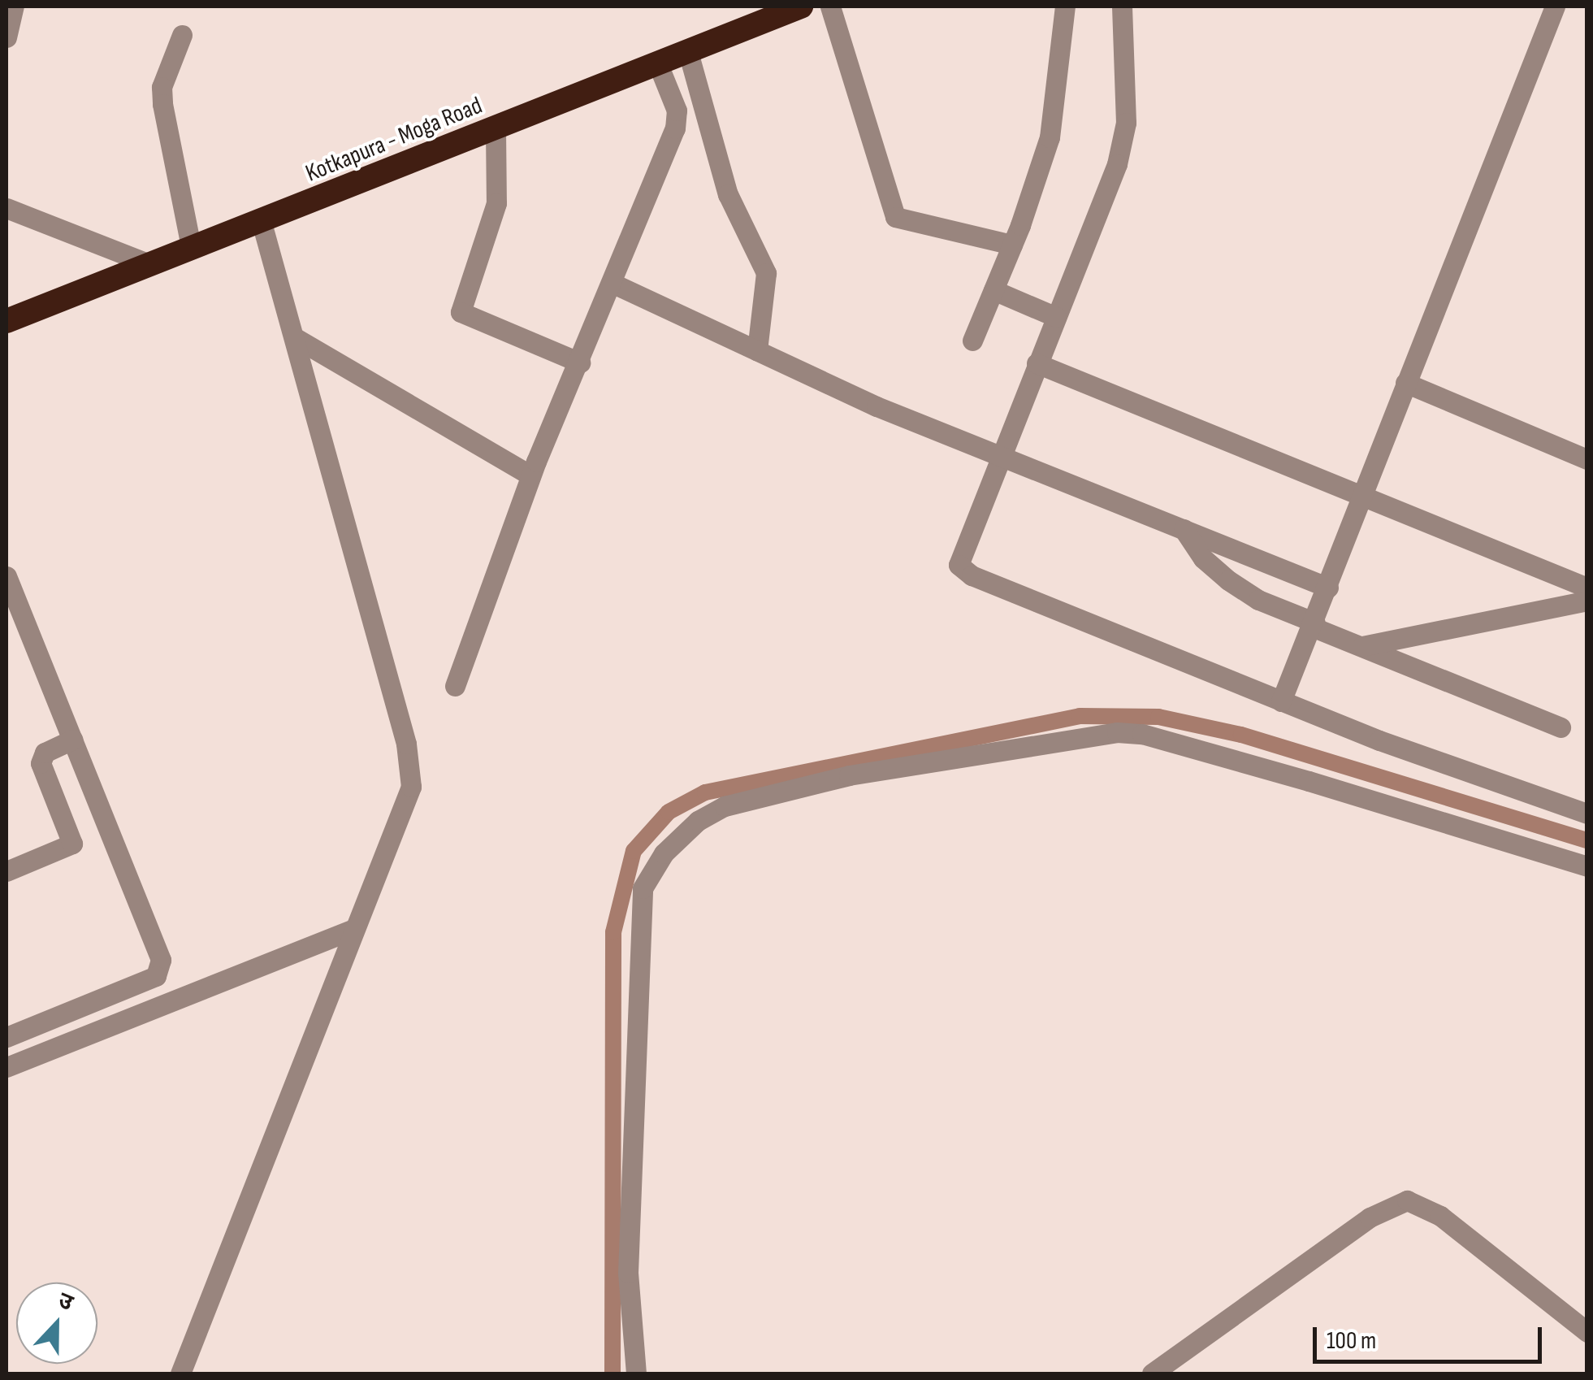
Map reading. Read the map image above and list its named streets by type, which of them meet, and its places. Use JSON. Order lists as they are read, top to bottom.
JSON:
{
  "streets": {
    "highway": ["Kotkapura - Moga Road"]
  },
  "scale_bar": "100 m",
  "north": "top"
}
